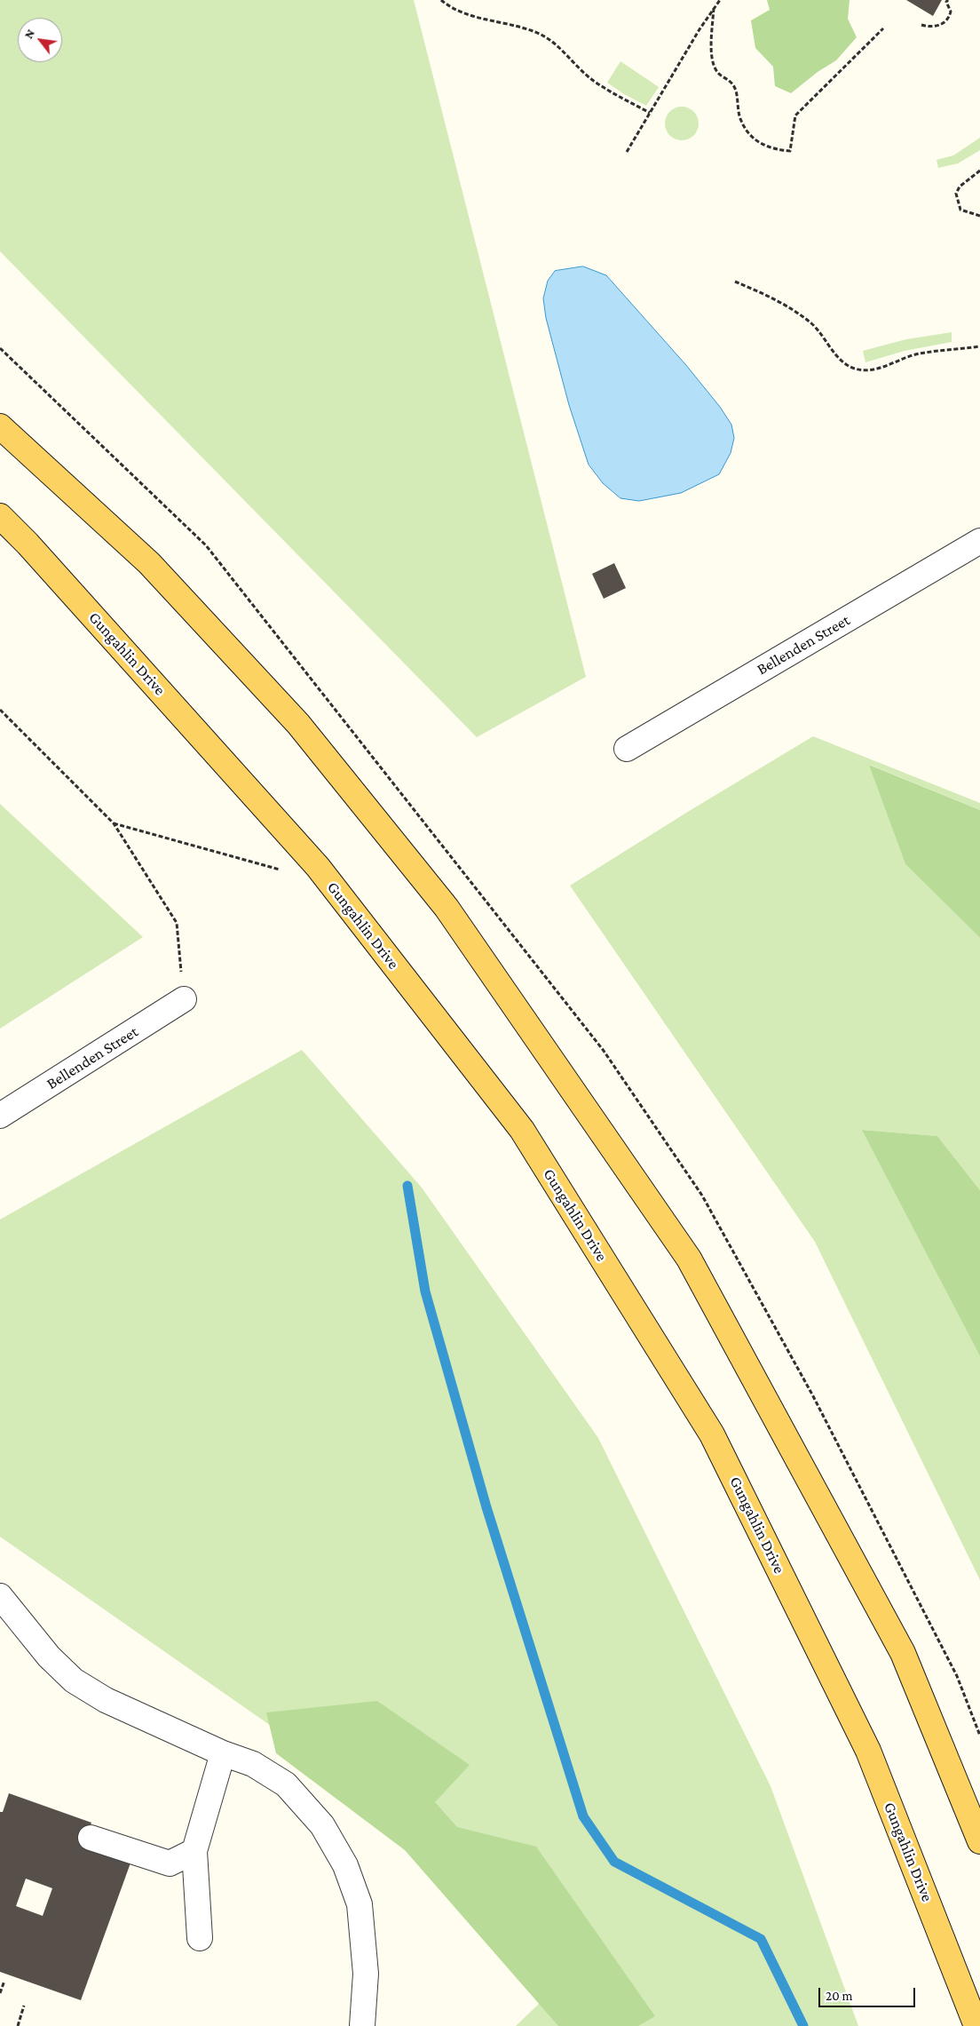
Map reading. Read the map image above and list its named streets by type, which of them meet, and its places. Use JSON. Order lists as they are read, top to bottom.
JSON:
{
  "streets": {
    "main road": ["Gungahlin Drive"],
    "street": ["Bellenden Street"]
  },
  "scale_bar": "20 m",
  "north": "top left"
}
